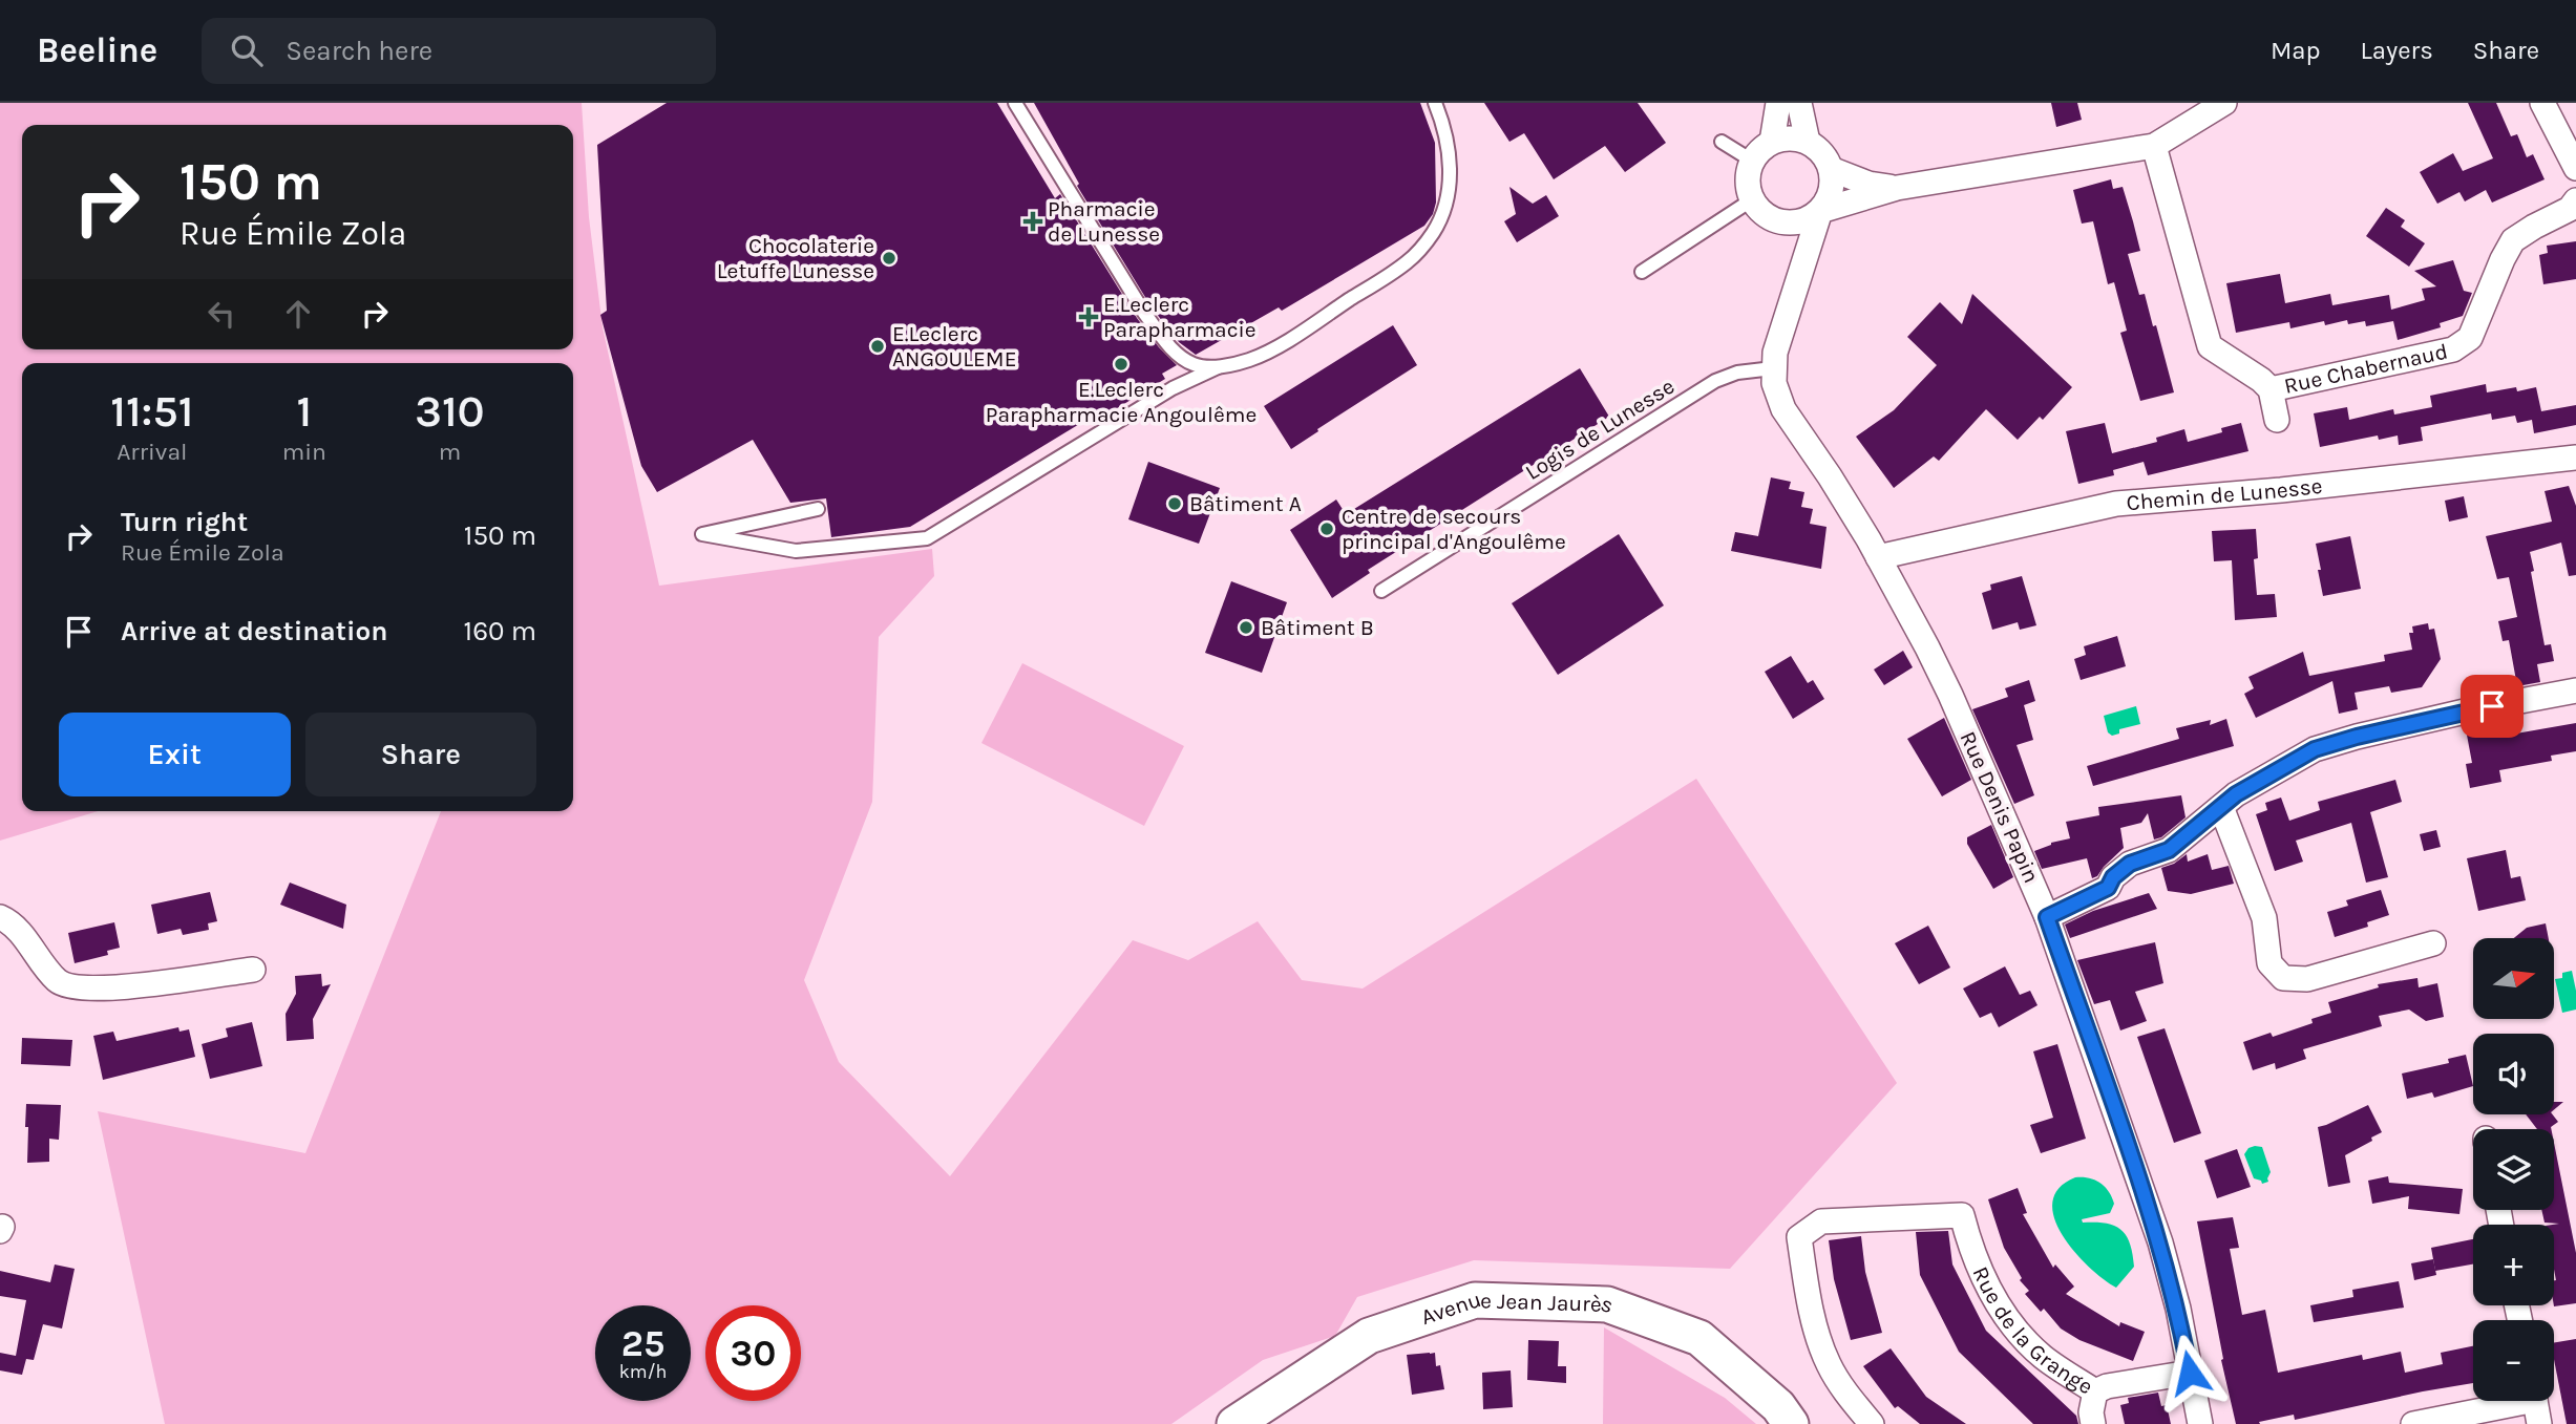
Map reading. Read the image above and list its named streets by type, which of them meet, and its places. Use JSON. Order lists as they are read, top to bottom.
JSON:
{
  "streets": {
    "main road": ["Avenue Jean Jaurès"],
    "street": [
      "Rue Chabernaud",
      "Chemin de Lunesse",
      "Rue Denis Papin",
      "Rue de la Grange"
    ],
    "lane": ["Logis de Lunesse"]
  },
  "crossings": [
    ["Logis de Lunesse", "Rue Denis Papin"],
    ["Chemin de Lunesse", "Rue Denis Papin"],
    ["Rue Denis Papin", "Rue de la Grange"]
  ],
  "places": {
    "health": ["Pharmacie de Lunesse", "E.Leclerc Parapharmacie"],
    "other": [
      "Chocolaterie Letuffe Lunesse",
      "E.Leclerc ANGOULEME",
      "E.Leclerc Parapharmacie Angoulême",
      "Bâtiment A",
      "Centre de secours principal d'Angoulême",
      "Bâtiment B"
    ]
  },
  "north": "right",
  "page": {
    "header": "Beeline",
    "search": "Search here",
    "nav": ["Map", "Layers", "Share"],
    "turn": ["150 m", "Rue Émile Zola"],
    "eta": [
      "11:51",
      "Arrival",
      "1",
      "min",
      "310",
      "m"
    ],
    "list": [
      {
        "name": "Turn right",
        "note": "Rue Émile Zola",
        "value": "150 m"
      },
      {
        "name": "Arrive at destination",
        "value": "160 m"
      }
    ],
    "buttons": ["Exit", "Share"],
    "map_buttons": ["+", "−"],
    "speed": "25 km/h",
    "limit": "30"
  }
}
